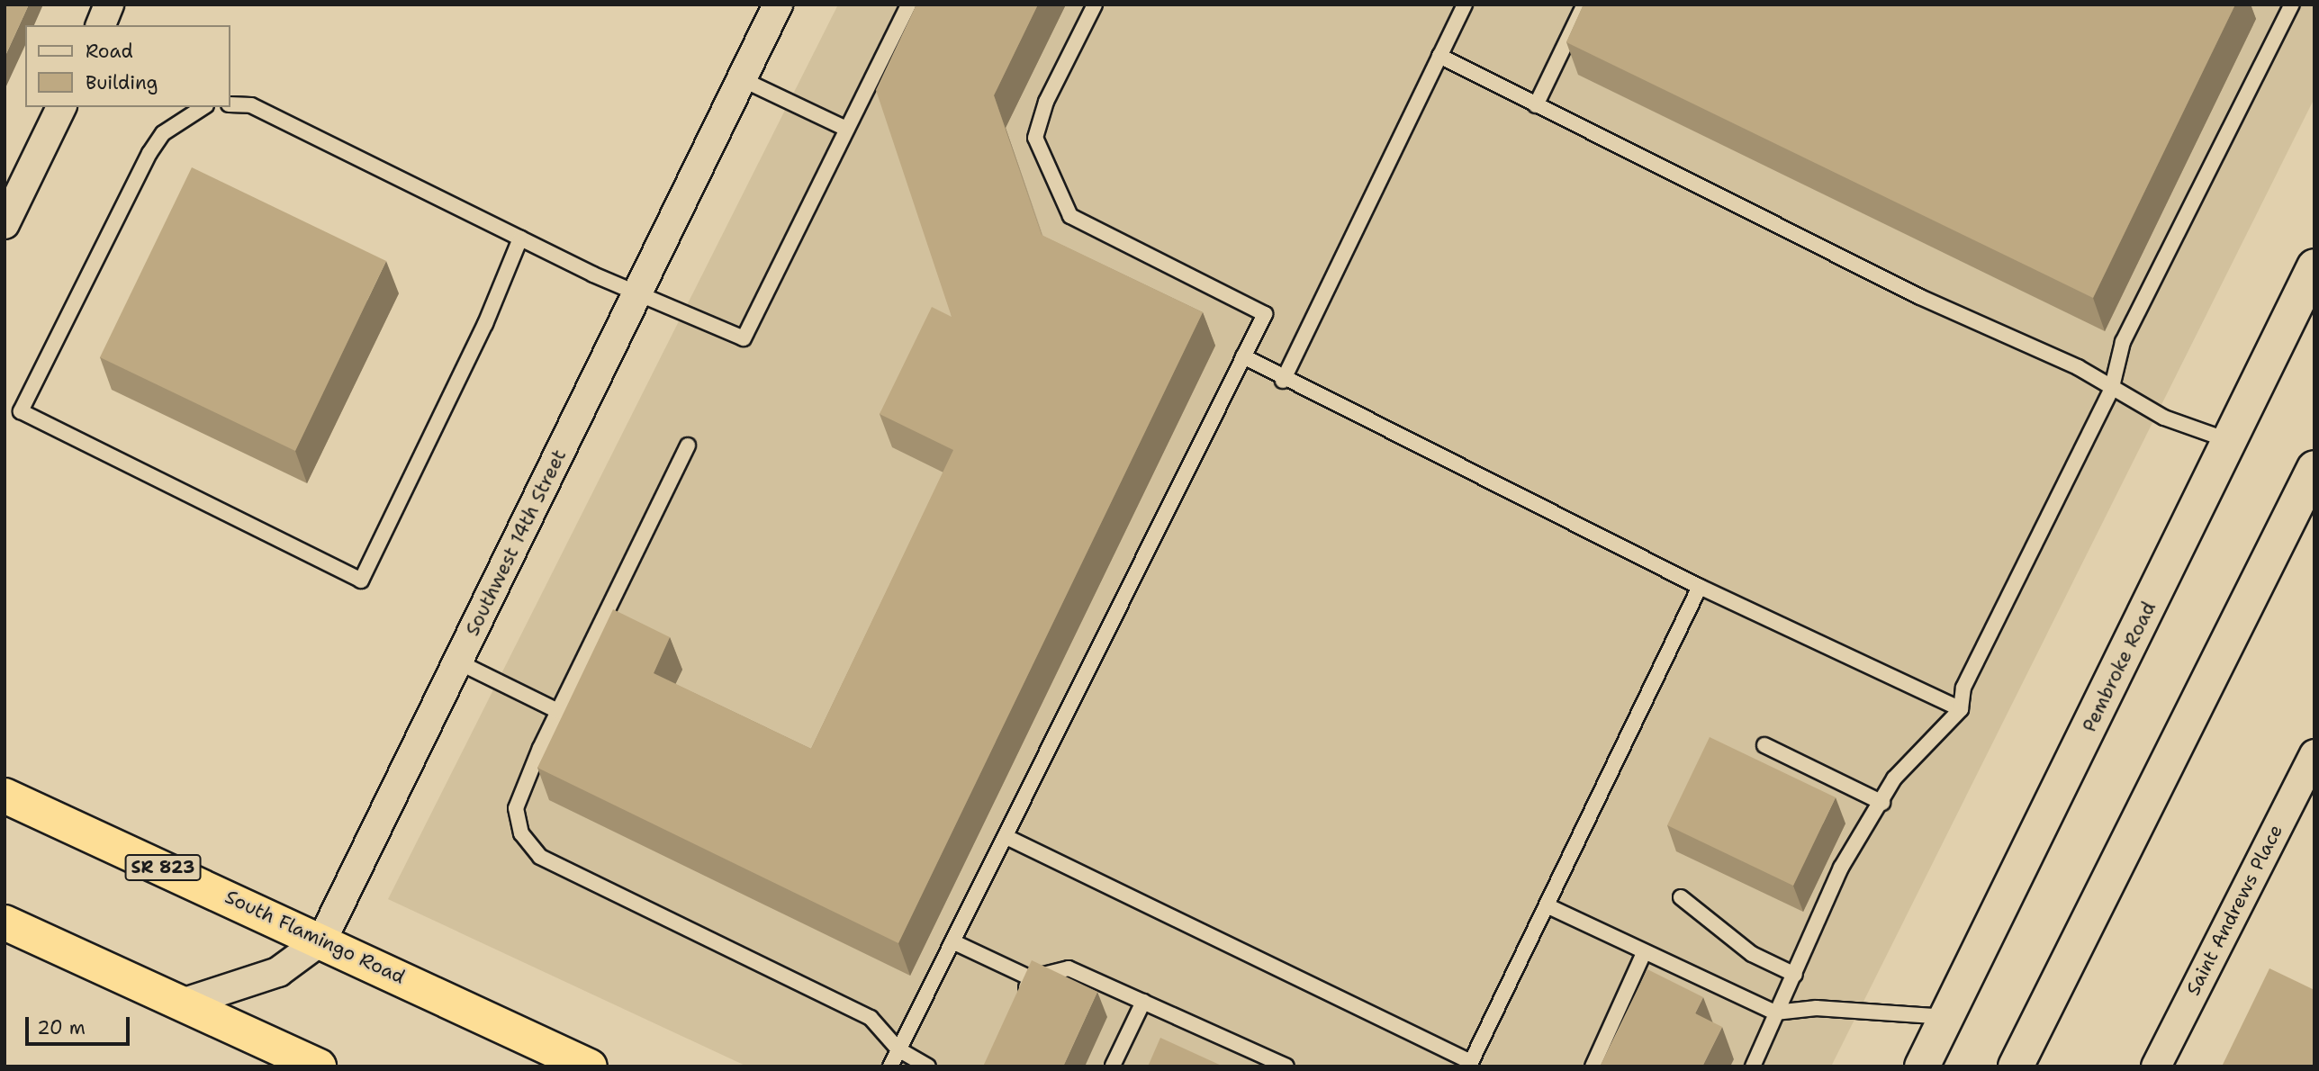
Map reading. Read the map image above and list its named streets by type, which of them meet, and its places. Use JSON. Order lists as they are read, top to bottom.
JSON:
{
  "streets": {
    "highway": ["SR 823", "South Flamingo Road"],
    "main road": ["Pembroke Road"],
    "street": ["Southwest 14th Street", "Saint Andrews Place"]
  },
  "crossings": [
    ["Southwest 14th Street", "South Flamingo Road"]
  ],
  "legend": ["Road", "Building"],
  "scale_bar": "20 m"
}
